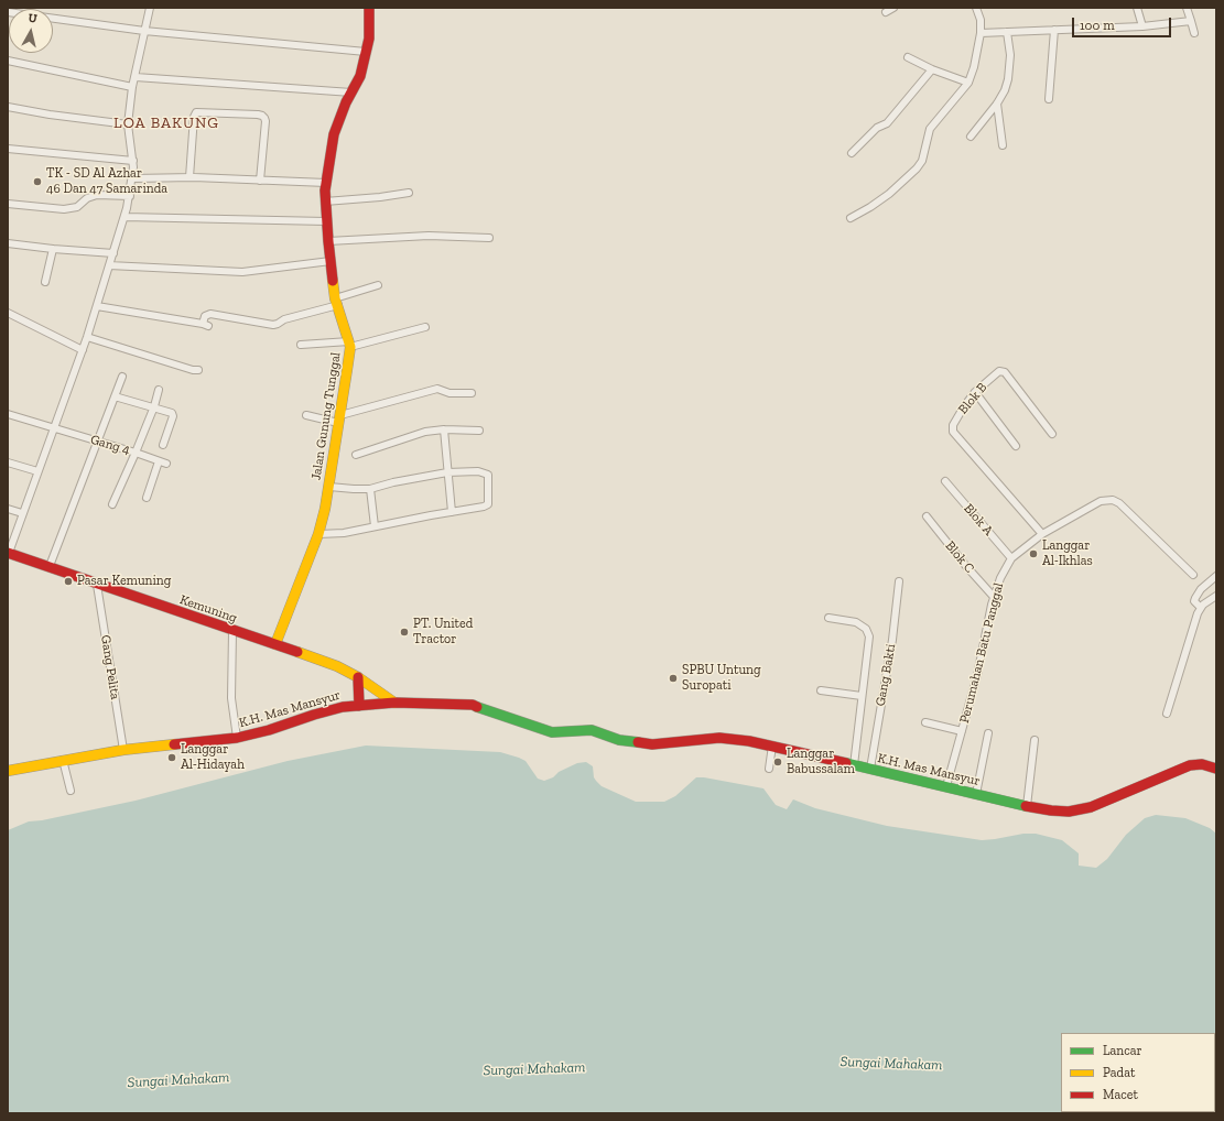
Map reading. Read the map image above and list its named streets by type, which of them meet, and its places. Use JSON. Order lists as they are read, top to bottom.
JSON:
{
  "streets": {
    "main road": ["Jalan Gunung Tunggal", "Kemuning", "K.H. Mas Mansyur"],
    "street": [
      "Blok B",
      "Gang 4",
      "Blok A",
      "Blok C",
      "Perumahan Batu Panggal",
      "Gang Pelita",
      "Gang Bakti"
    ]
  },
  "crossings": [
    ["Blok B", "Perumahan Batu Panggal"],
    ["Jalan Gunung Tunggal", "Kemuning"],
    ["Blok A", "Perumahan Batu Panggal"],
    ["Blok C", "Perumahan Batu Panggal"],
    ["Kemuning", "Gang Pelita"],
    ["Kemuning", "K.H. Mas Mansyur"],
    ["Perumahan Batu Panggal", "K.H. Mas Mansyur"],
    ["Gang Pelita", "K.H. Mas Mansyur"],
    ["Gang Bakti", "K.H. Mas Mansyur"]
  ],
  "districts": ["LOA BAKUNG"],
  "water": ["Sungai Mahakam"],
  "places": [
    "TK - SD Al Azhar 46 Dan 47 Samarinda",
    "Langgar Al-Ikhlas",
    "Pasar Kemuning",
    "PT. United Tractor",
    "SPBU Untung Suropati",
    "Langgar Al-Hidayah",
    "Langgar Babussalam"
  ],
  "legend": ["Lancar", "Padat", "Macet"],
  "scale_bar": "100 m",
  "north": "top"
}
